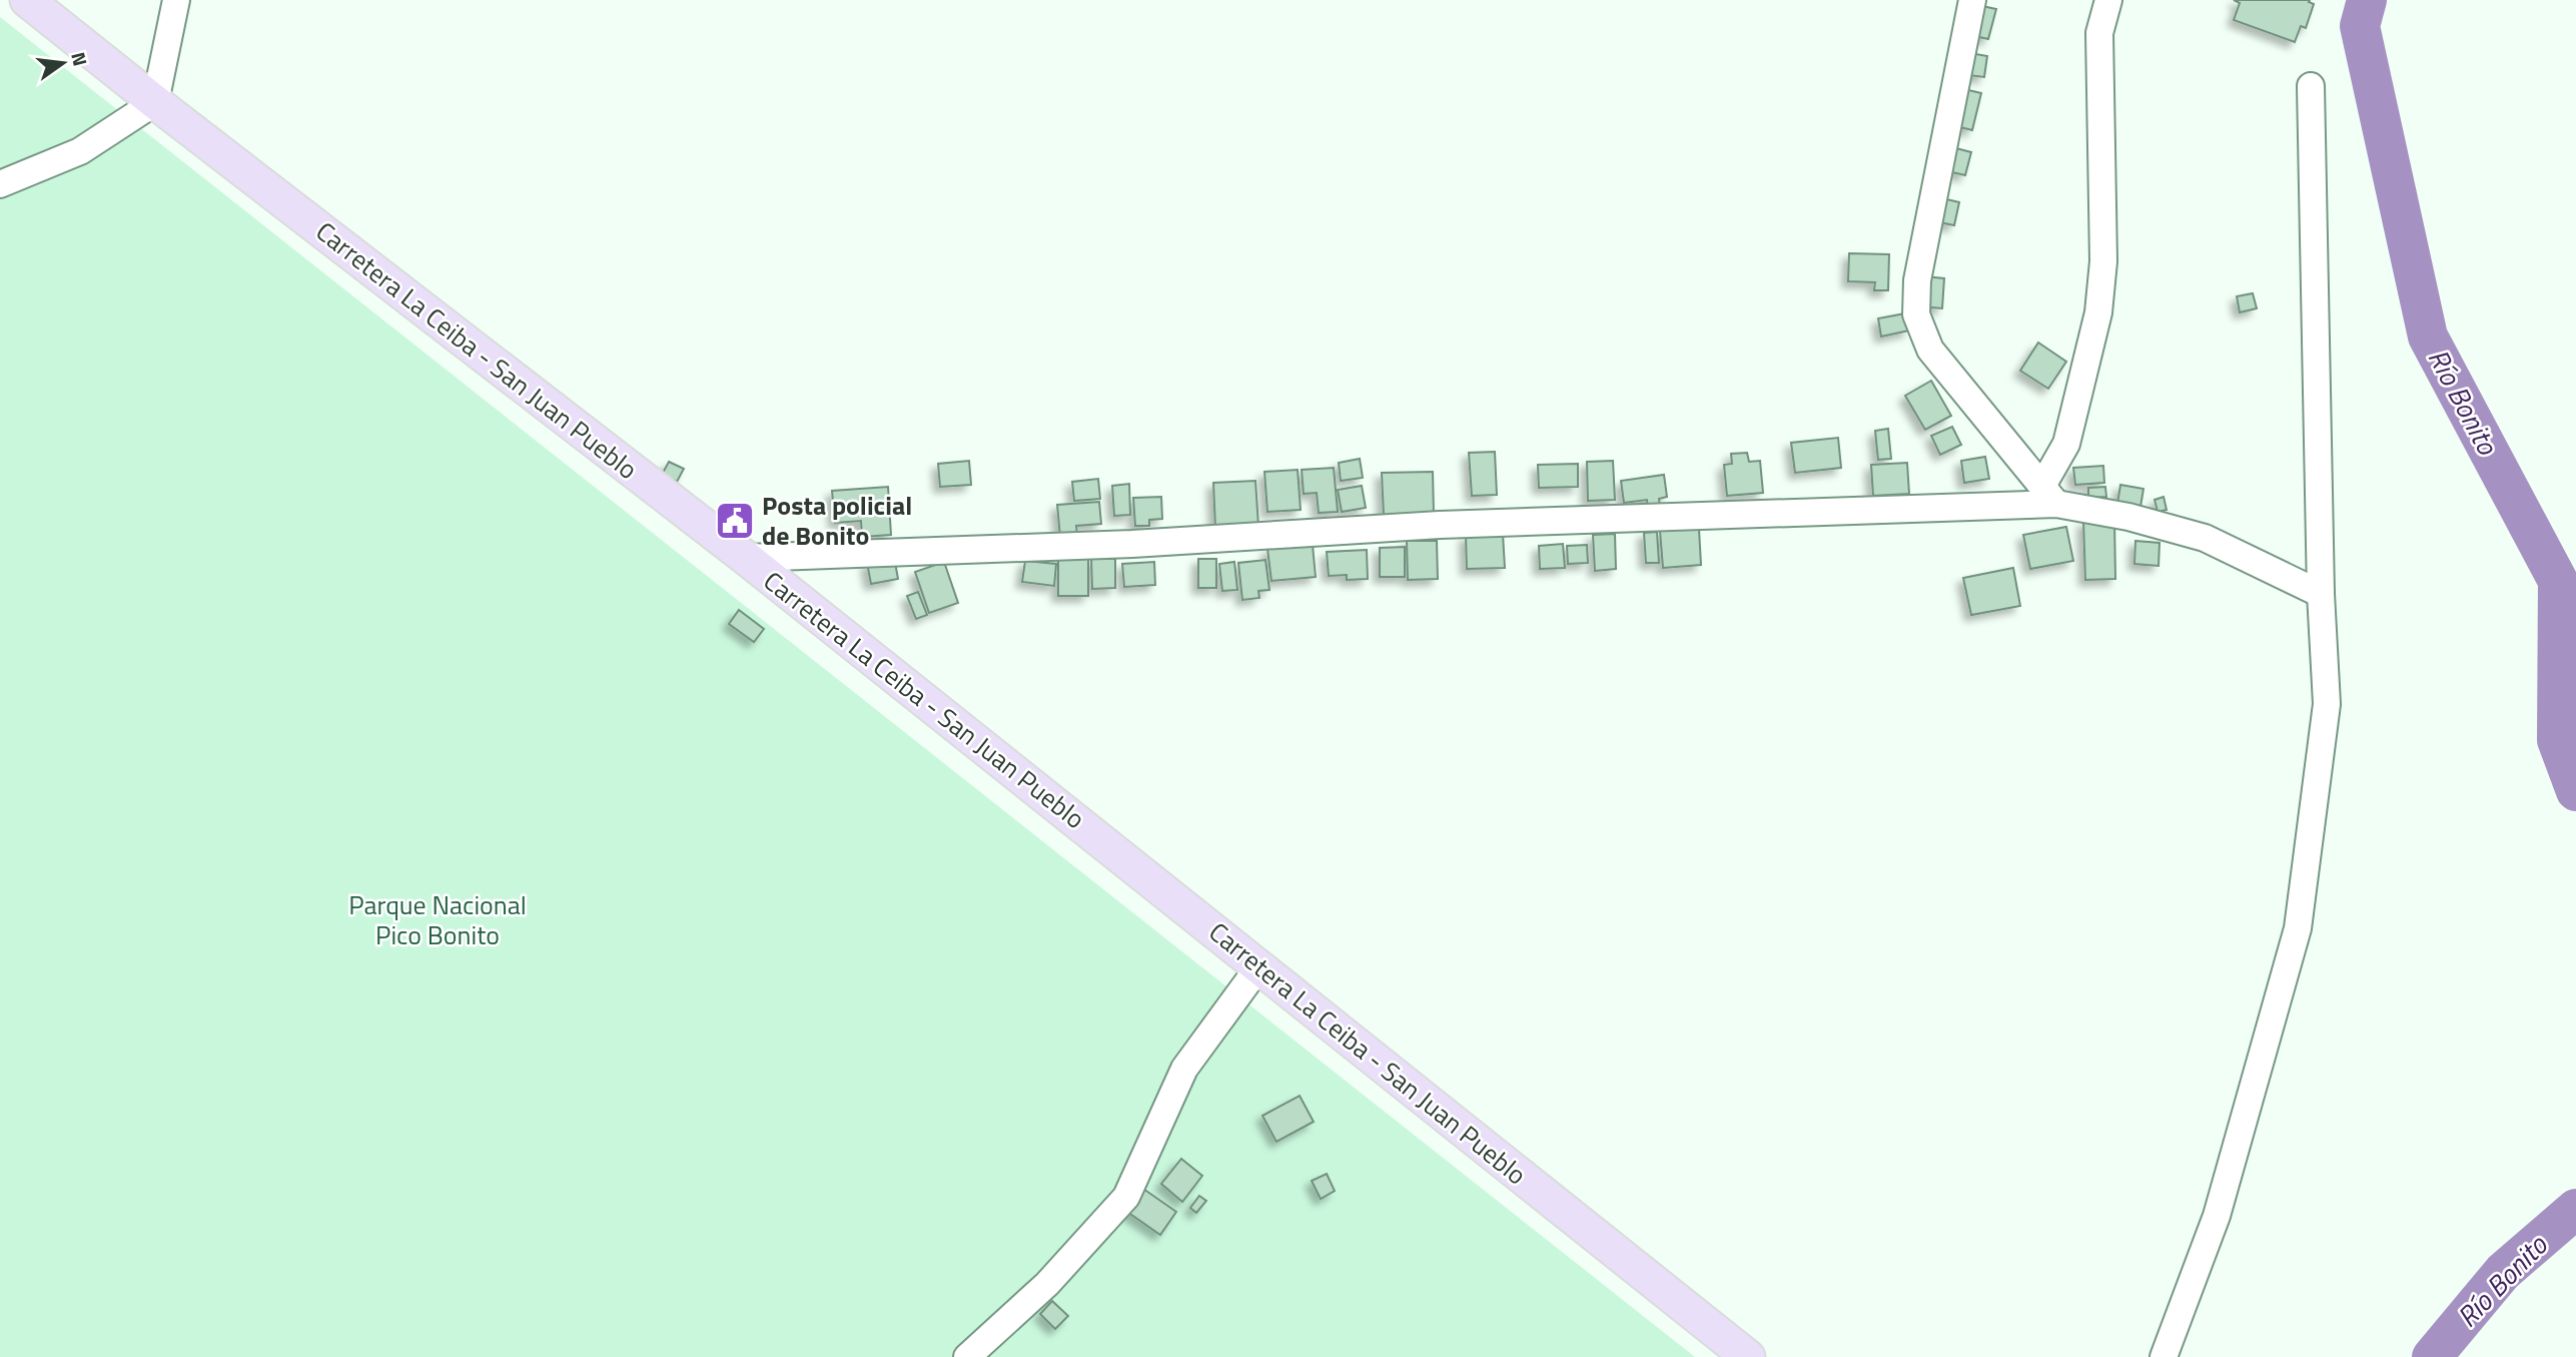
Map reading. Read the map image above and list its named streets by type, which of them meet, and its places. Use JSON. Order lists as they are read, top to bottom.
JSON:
{
  "streets": {
    "main road": ["Carretera La Ceiba - San Juan Pueblo"]
  },
  "water": ["Río Bonito"],
  "parks": ["Parque Nacional Pico Bonito"],
  "places": {
    "public building": ["Posta policial de Bonito"]
  },
  "north": "right"
}
